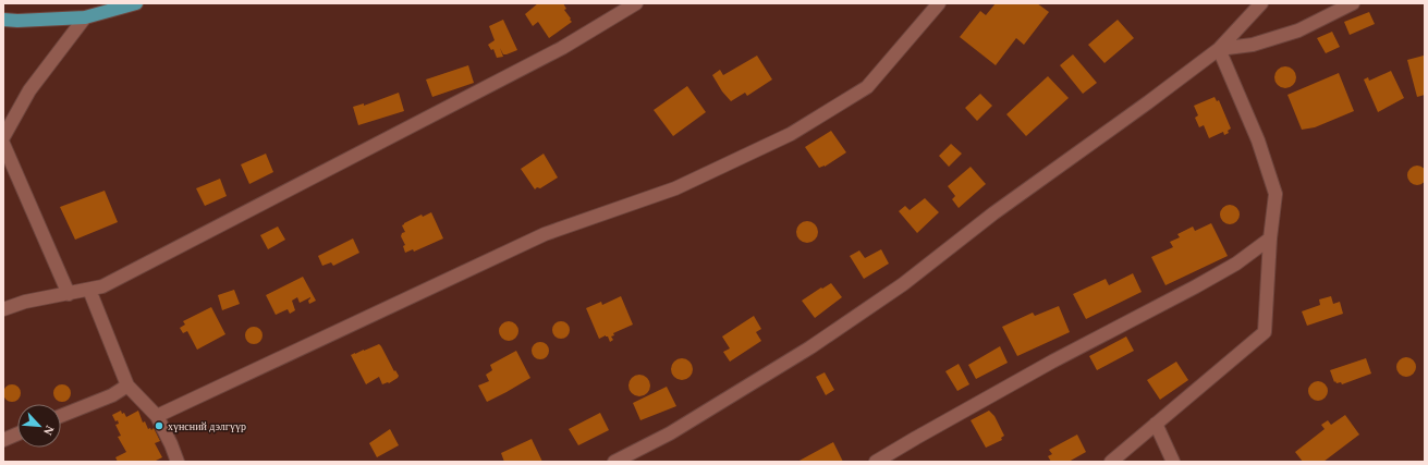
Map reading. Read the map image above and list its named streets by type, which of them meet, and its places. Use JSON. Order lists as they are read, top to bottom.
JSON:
{
  "places": ["хүнсний дэлгүүр"],
  "north": "bottom right"
}
